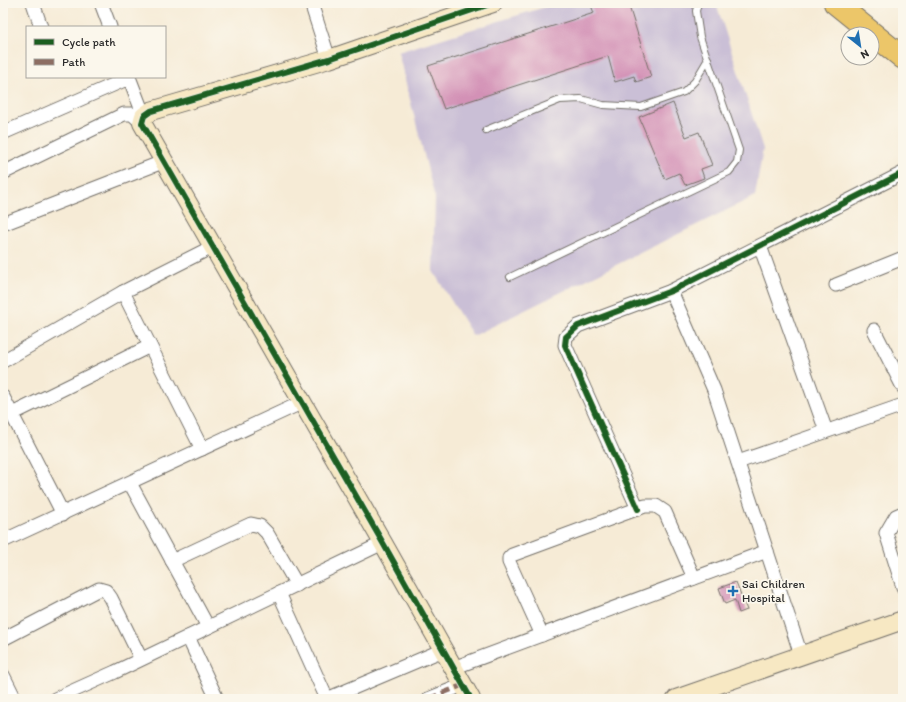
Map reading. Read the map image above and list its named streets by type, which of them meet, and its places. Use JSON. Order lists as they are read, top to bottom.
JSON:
{
  "places": {
    "health": ["Sai Children Hospital"]
  },
  "legend": ["Cycle path", "Path"],
  "north": "bottom right"
}
